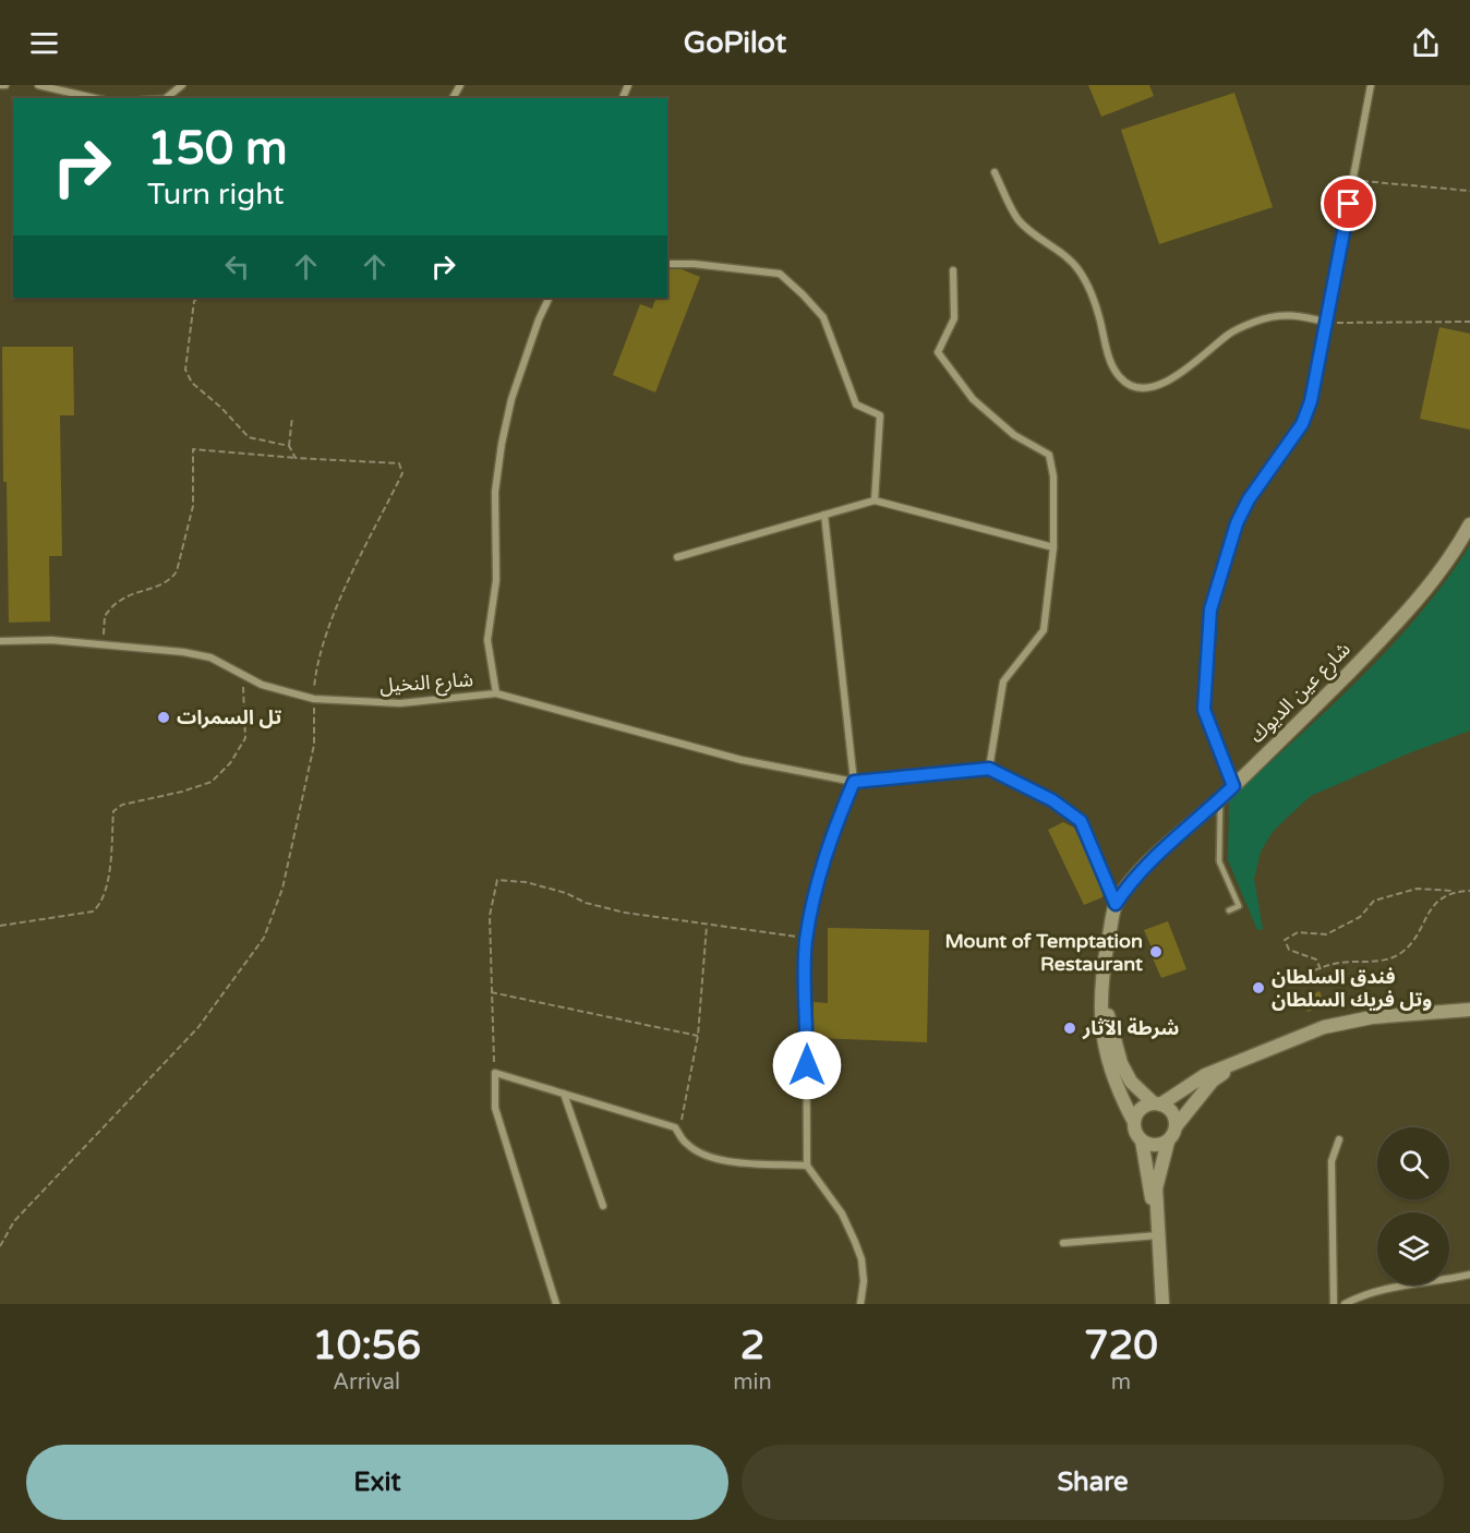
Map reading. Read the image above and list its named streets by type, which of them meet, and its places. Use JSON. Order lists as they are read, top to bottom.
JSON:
{
  "streets": {
    "main road": ["شارع عين الديوك"],
    "street": ["شارع النخيل"]
  },
  "places": [
    "تل السمرات",
    "Mount of Temptation Restaurant",
    "فندق السلطان وتل فريك السلطان",
    "شرطة الآثار"
  ],
  "page": {
    "header": "GoPilot",
    "turn": ["150 m", "Turn right"],
    "eta": [
      "10:56",
      "Arrival",
      "2",
      "min",
      "720",
      "m"
    ],
    "buttons": ["Exit", "Share"]
  }
}
